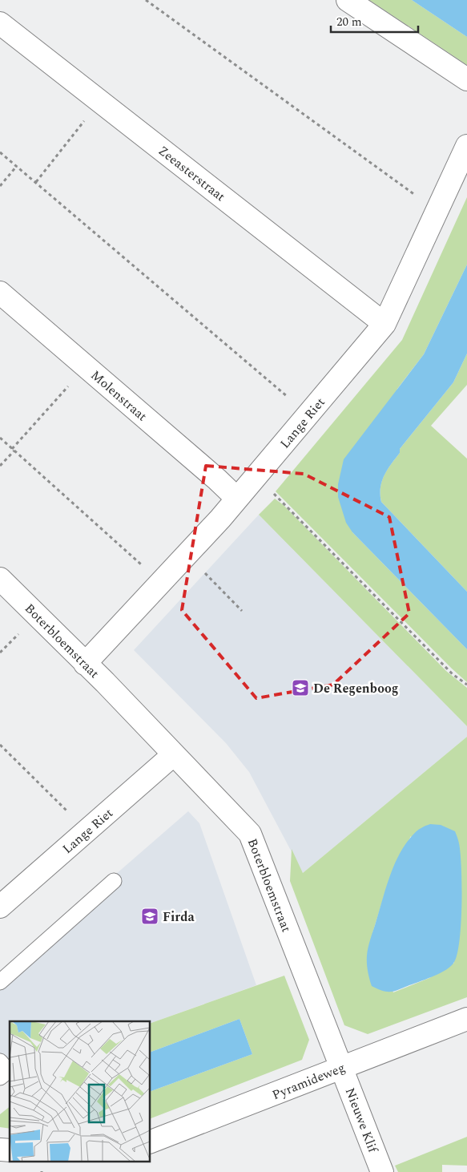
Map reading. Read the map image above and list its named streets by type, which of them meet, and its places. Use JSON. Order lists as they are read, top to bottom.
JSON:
{
  "streets": {
    "street": [
      "Zeeasterstraat",
      "Molenstraat",
      "Lange Riet",
      "Boterbloemstraat",
      "Pyramideweg",
      "Nieuwe Klif"
    ]
  },
  "crossings": [
    ["Zeeasterstraat", "Lange Riet"],
    ["Molenstraat", "Lange Riet"],
    ["Lange Riet", "Boterbloemstraat"],
    ["Boterbloemstraat", "Pyramideweg"],
    ["Boterbloemstraat", "Nieuwe Klif"],
    ["Pyramideweg", "Nieuwe Klif"]
  ],
  "places": {
    "school or university": ["De Regenboog", "Firda"]
  },
  "scale_bar": "20 m"
}
